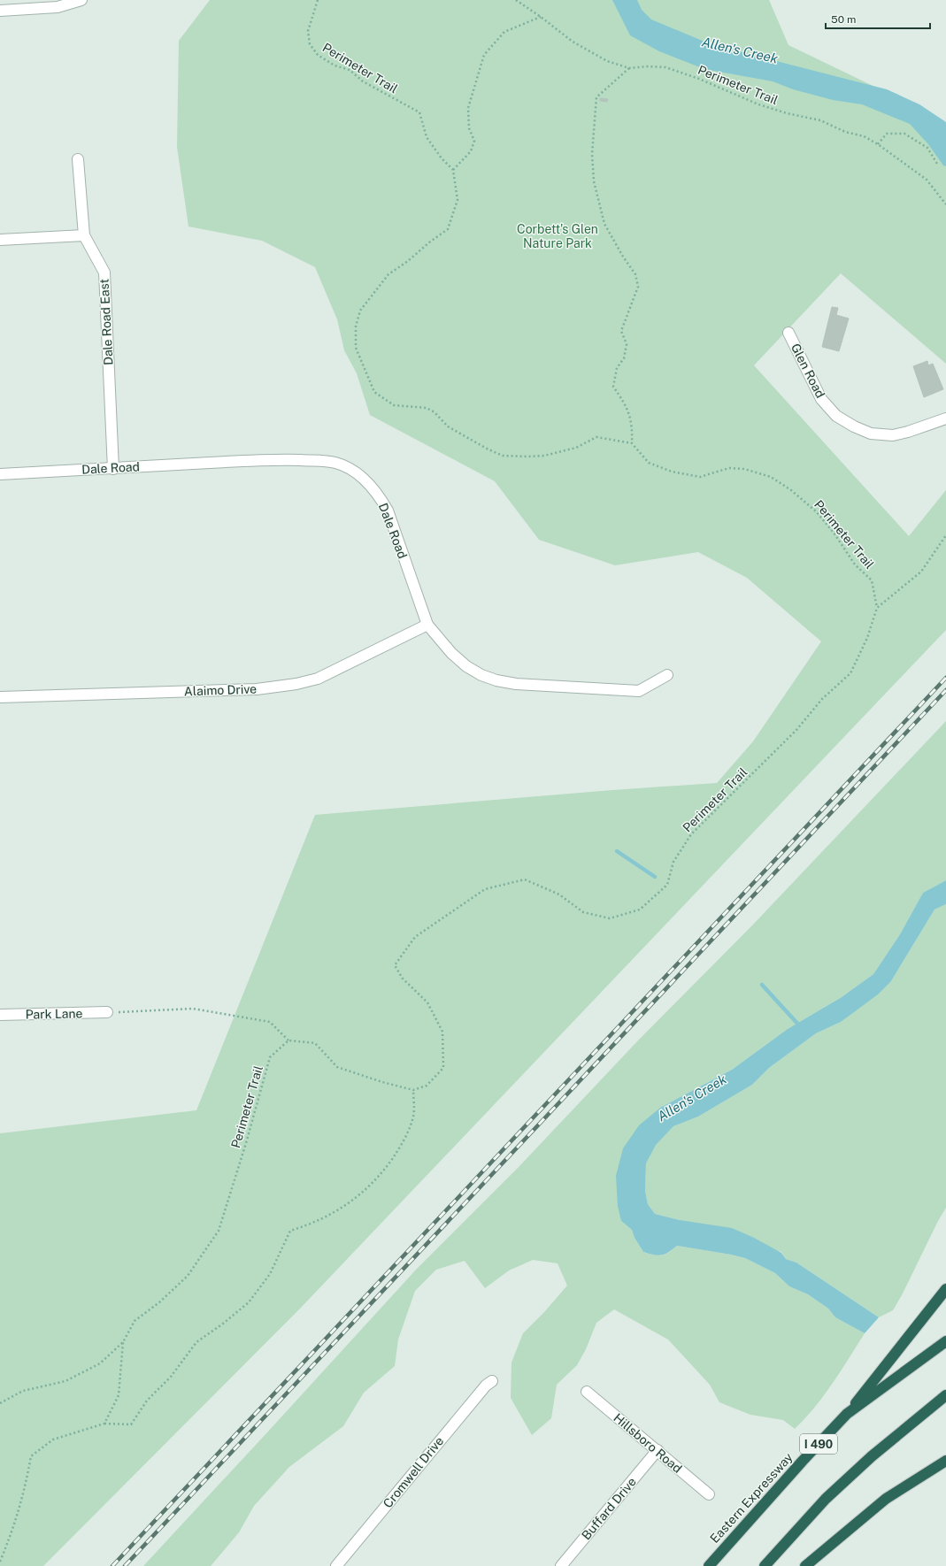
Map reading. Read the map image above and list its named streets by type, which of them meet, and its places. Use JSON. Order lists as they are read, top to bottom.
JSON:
{
  "streets": {
    "highway": ["I 490", "Eastern Expressway"],
    "street": [
      "Dale Road East",
      "Glen Road",
      "Dale Road",
      "Alaimo Drive",
      "Park Lane",
      "Hillsboro Road",
      "Cromwell Drive",
      "Buffard Drive"
    ],
    "path": ["Perimeter Trail"]
  },
  "crossings": [
    ["Dale Road East", "Dale Road"],
    ["Dale Road", "Alaimo Drive"],
    ["Hillsboro Road", "Buffard Drive"]
  ],
  "water": ["Allen's Creek"],
  "parks": ["Corbett's Glen Nature Park"],
  "scale_bar": "50 m"
}
